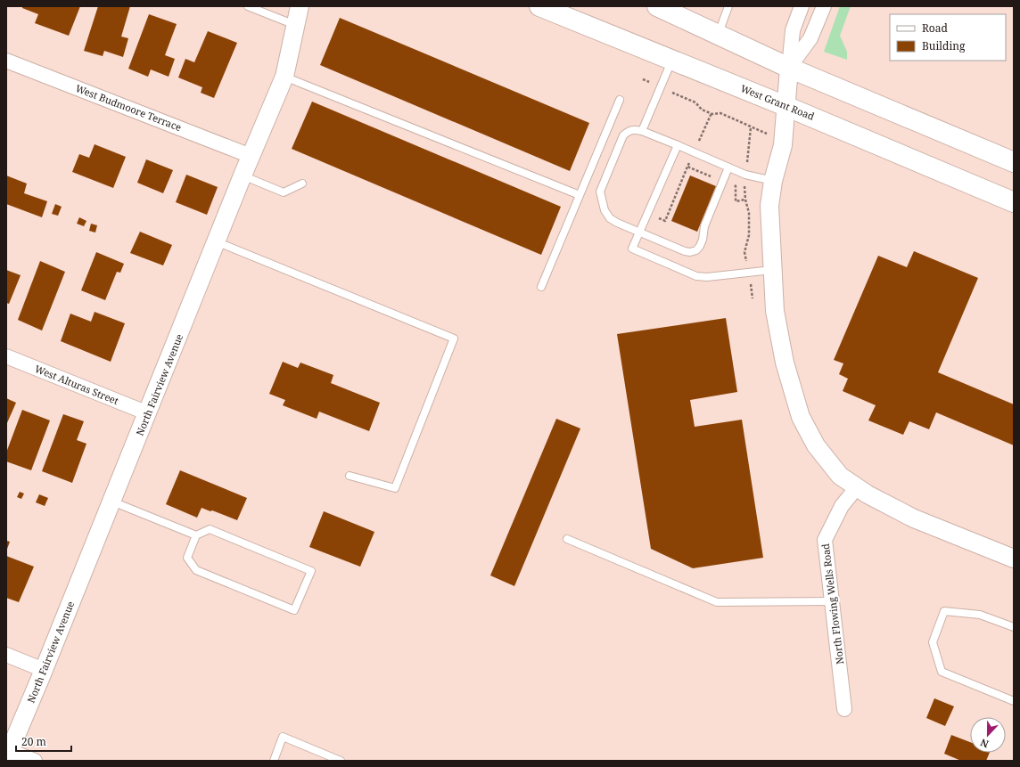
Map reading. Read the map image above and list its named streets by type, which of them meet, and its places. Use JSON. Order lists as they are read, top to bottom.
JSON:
{
  "streets": {
    "main road": ["West Grant Road"],
    "street": [
      "West Budmoore Terrace",
      "West Alturas Street",
      "North Fairview Avenue",
      "North Flowing Wells Road"
    ]
  },
  "crossings": [
    ["West Budmoore Terrace", "North Fairview Avenue"],
    ["West Alturas Street", "North Fairview Avenue"]
  ],
  "legend": ["Road", "Building"],
  "scale_bar": "20 m",
  "north": "bottom"
}
